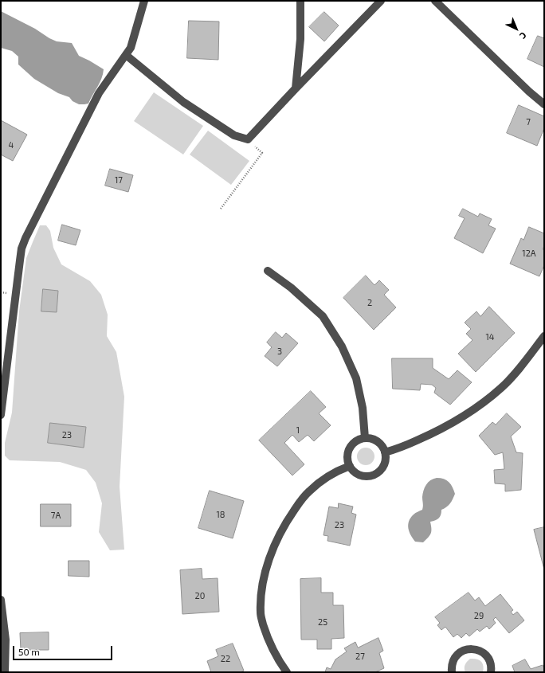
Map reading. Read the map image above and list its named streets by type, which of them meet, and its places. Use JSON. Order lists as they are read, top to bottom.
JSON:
{
  "house_numbers": [
    "7",
    "4",
    "17",
    "12А",
    "2",
    "14",
    "3",
    "1",
    "23",
    "18",
    "7А",
    "23",
    "20",
    "29",
    "25",
    "27",
    "22"
  ],
  "scale_bar": "50 m",
  "north": "bottom right"
}
